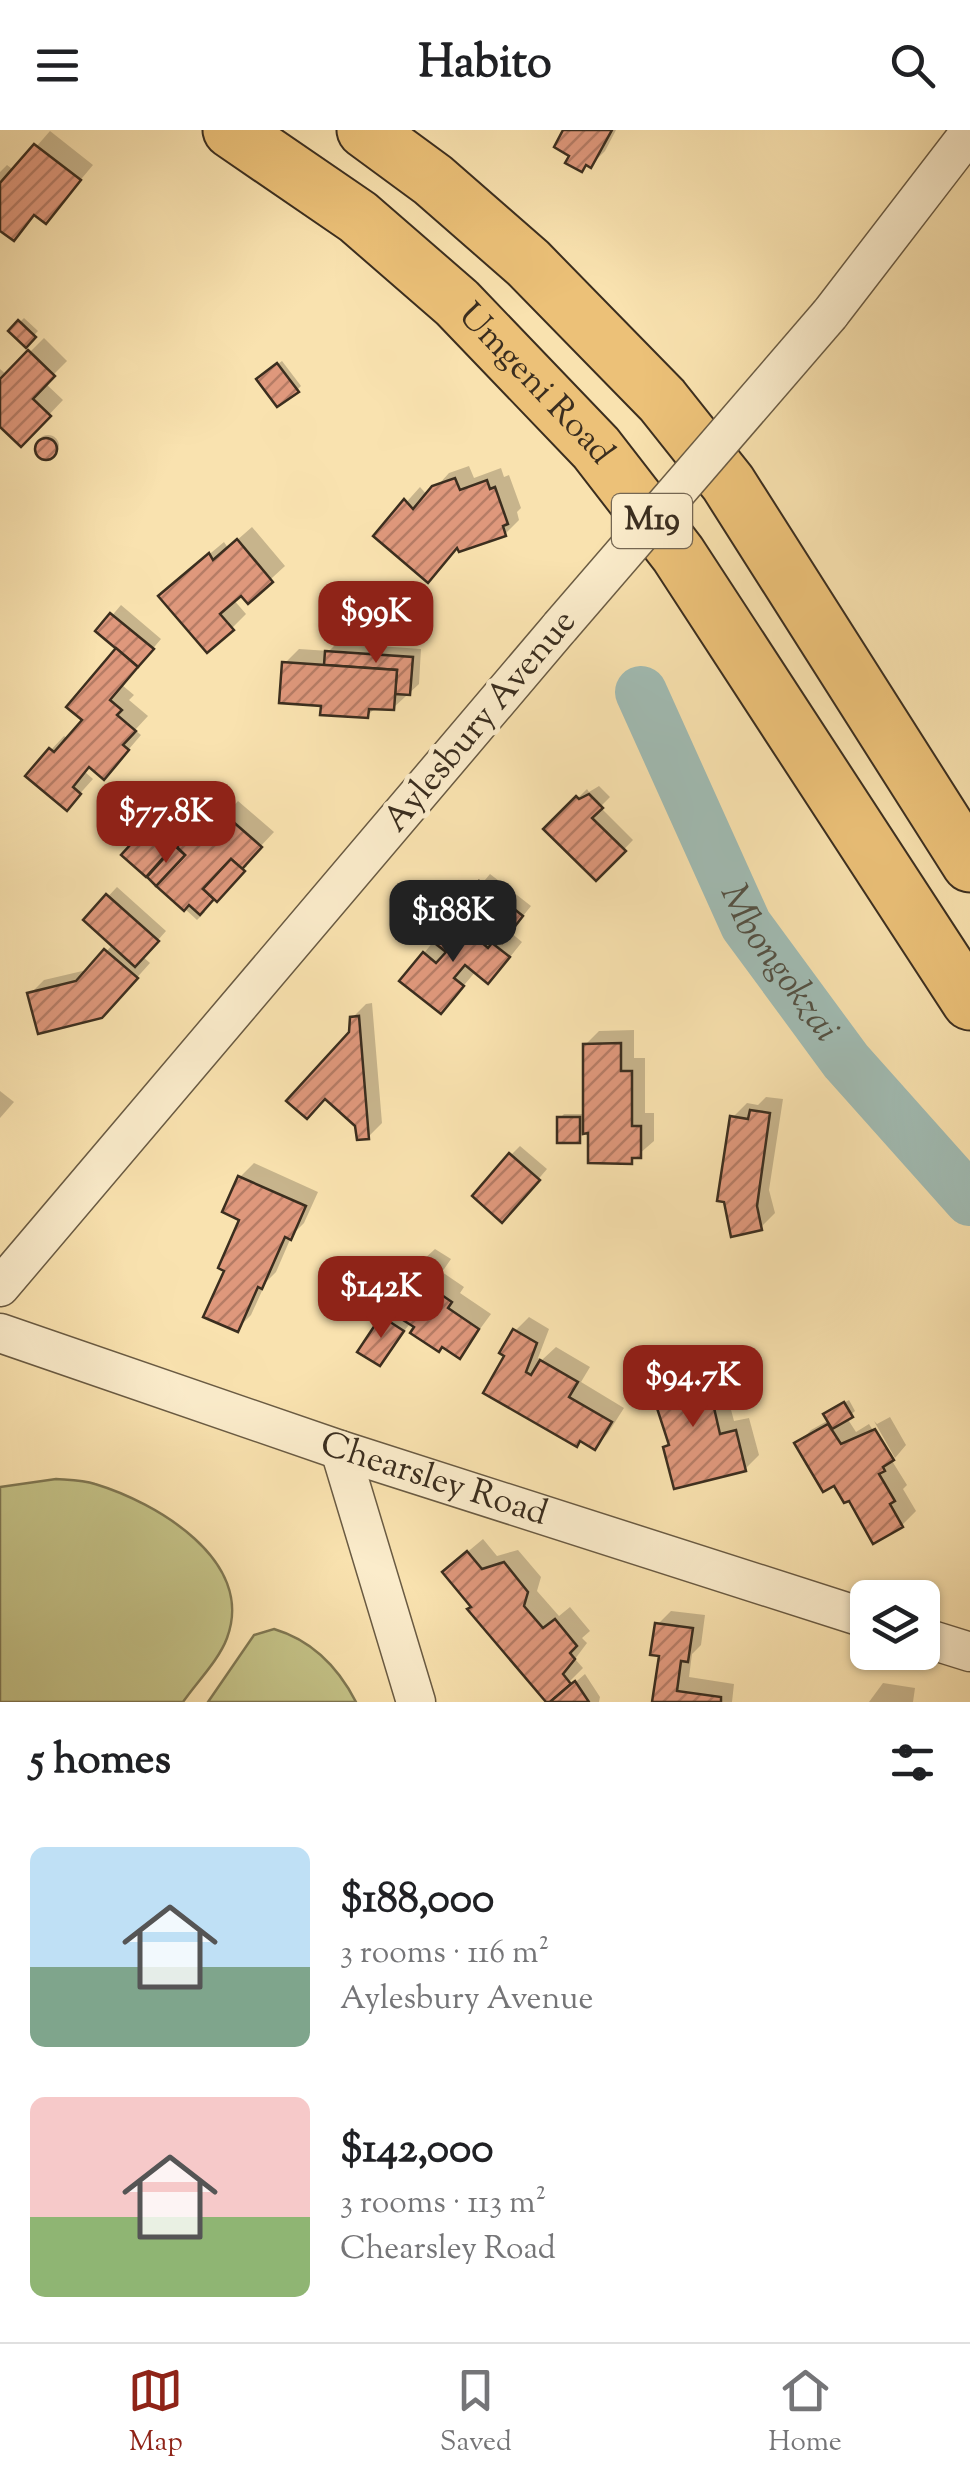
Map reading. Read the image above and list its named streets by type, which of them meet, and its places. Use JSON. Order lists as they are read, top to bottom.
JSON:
{
  "streets": {
    "highway": ["Umgeni Road", "M19"],
    "street": ["Aylesbury Avenue", "Chearsley Road"]
  },
  "water": ["Mbongokzai"],
  "page": {
    "header": "Habito",
    "price": [
      "$99K",
      "$77.8K",
      "$188K",
      "$142K",
      "$94.7K"
    ],
    "heading": "5 homes",
    "list": [
      {
        "name": "$188,000",
        "note": "3 rooms · 116 m² · Aylesbury Avenue"
      },
      {
        "name": "$142,000",
        "note": "3 rooms · 113 m² · Chearsley Road"
      }
    ],
    "tabs": ["Map", "Saved", "Home"]
  }
}
